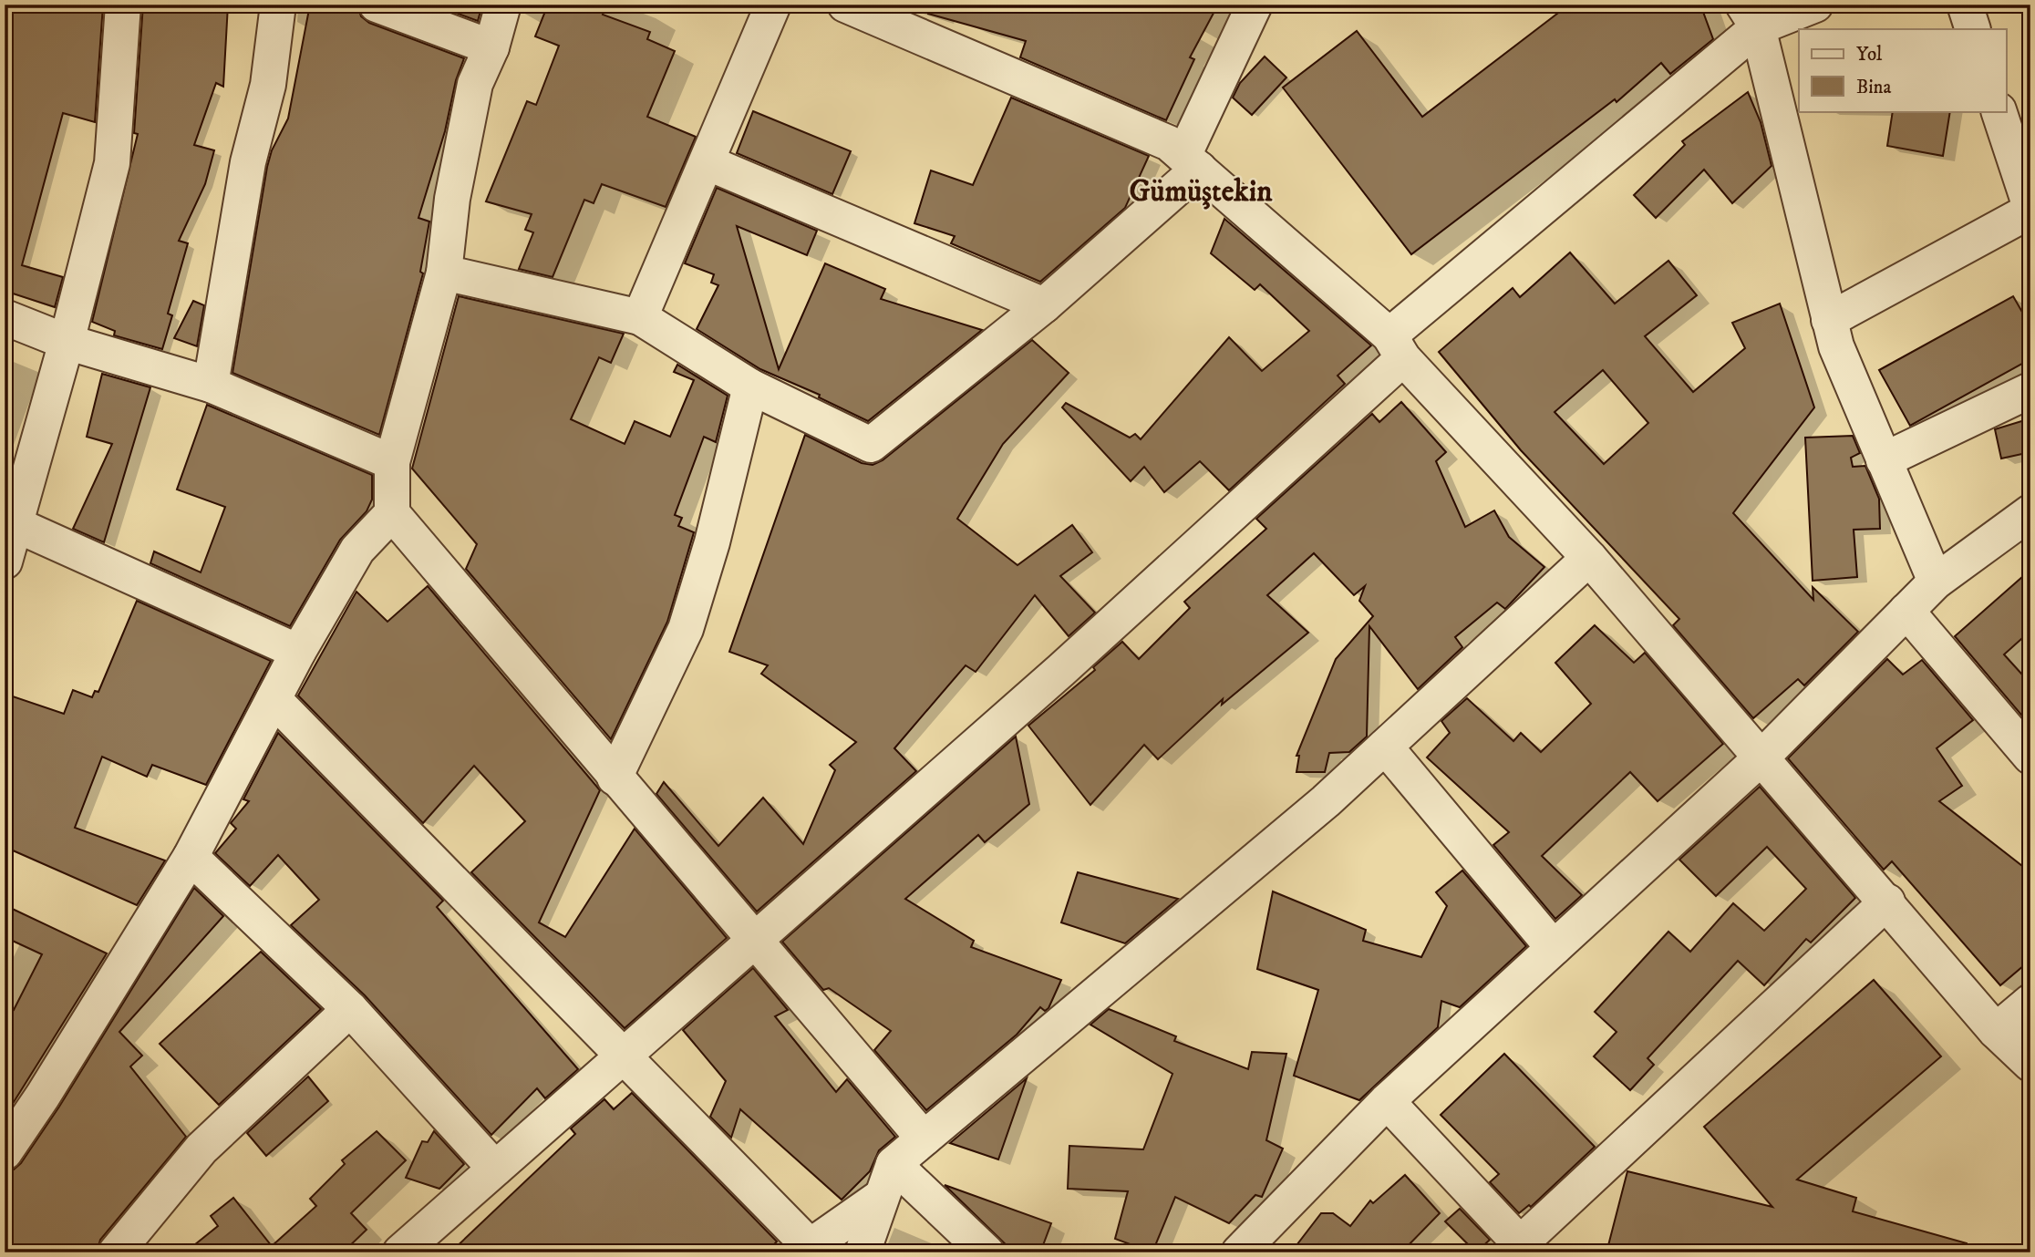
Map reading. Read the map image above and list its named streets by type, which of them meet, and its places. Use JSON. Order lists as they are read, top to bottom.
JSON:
{
  "districts": ["Gümüştekin"],
  "legend": ["Yol", "Bina"]
}
